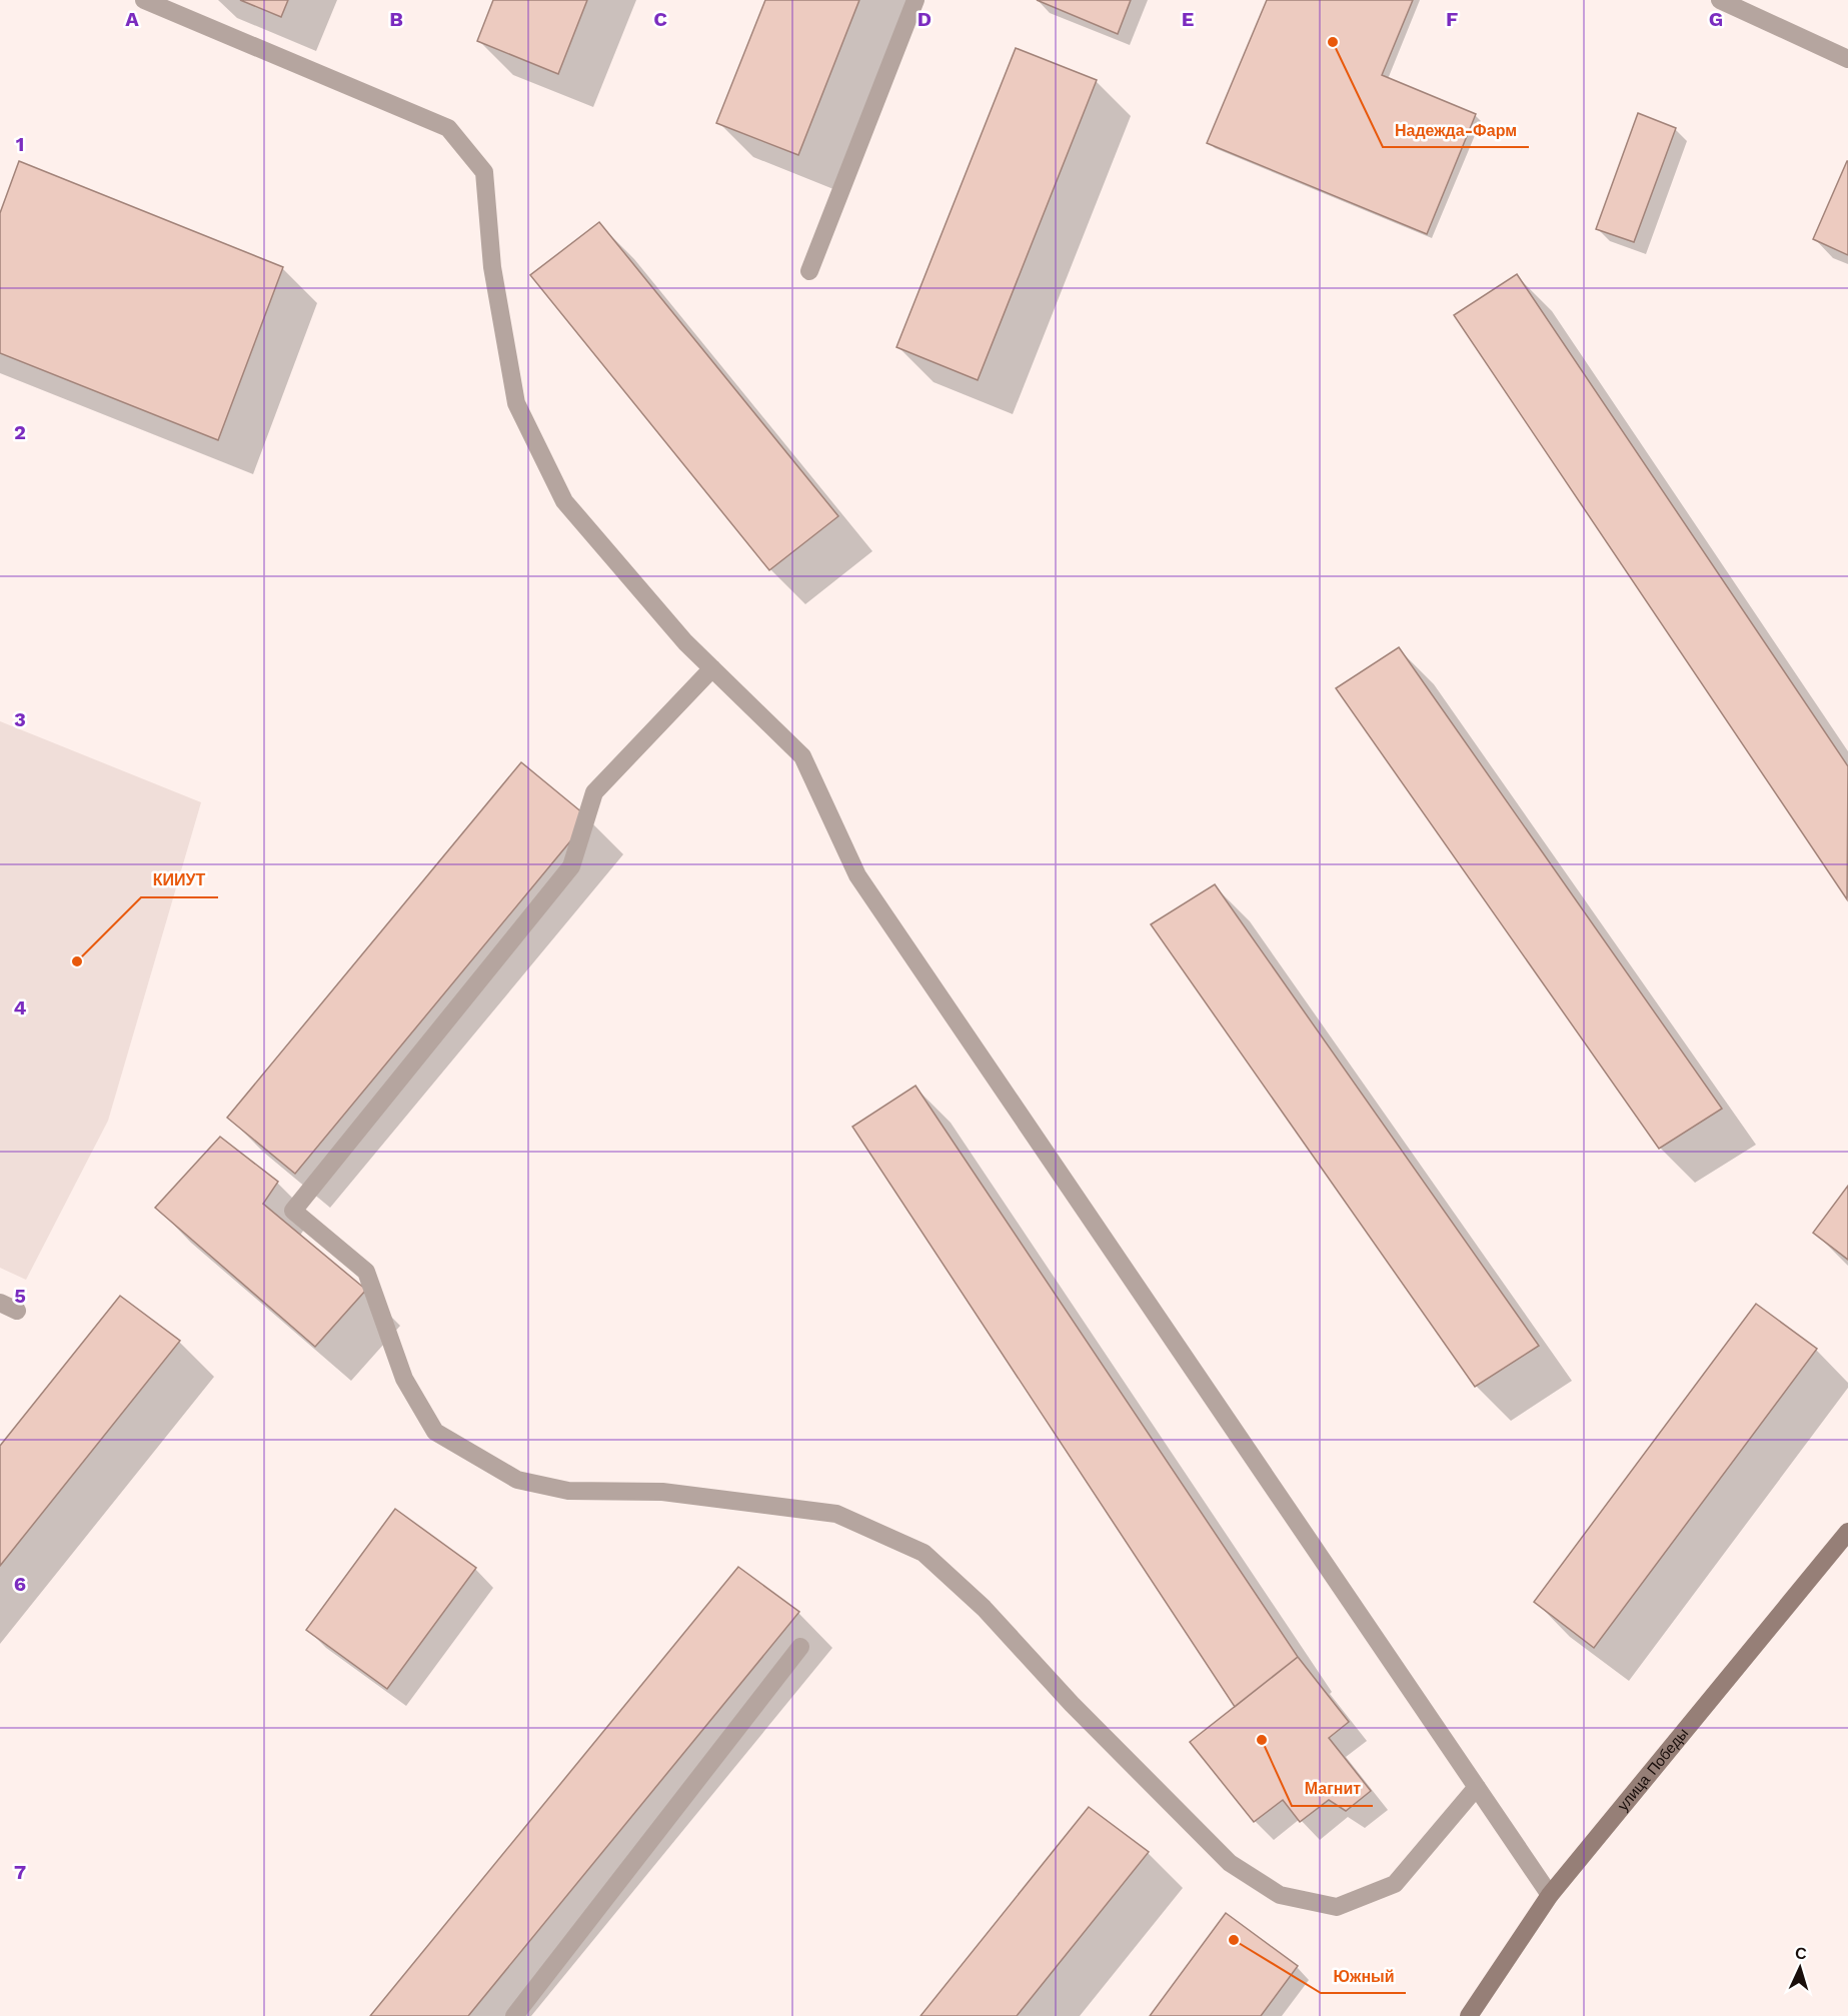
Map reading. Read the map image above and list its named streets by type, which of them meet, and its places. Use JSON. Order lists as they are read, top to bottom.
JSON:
{
  "streets": {
    "street": ["улица Победы"]
  },
  "places": [
    "Надежда-Фарм",
    "КИИУТ",
    "Магнит",
    "Южный"
  ],
  "north": "top",
  "grid": {
    "columns": [
      "A",
      "B",
      "C",
      "D",
      "E",
      "F",
      "G"
    ],
    "rows": [
      "1",
      "2",
      "3",
      "4",
      "5",
      "6",
      "7"
    ]
  }
}
